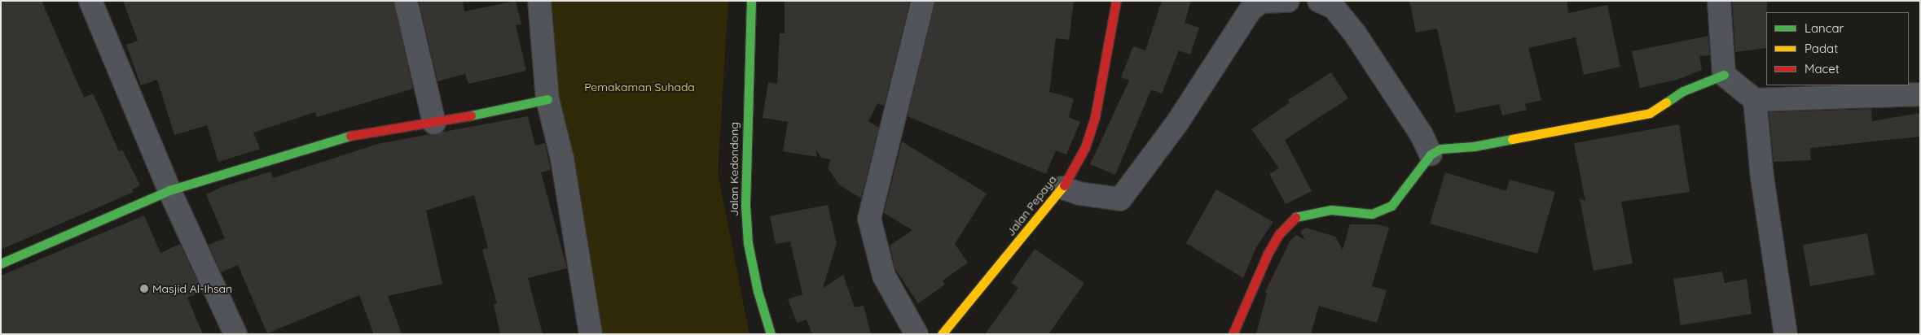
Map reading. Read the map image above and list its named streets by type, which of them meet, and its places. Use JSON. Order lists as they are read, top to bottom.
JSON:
{
  "streets": {
    "street": ["Jalan Kedondong", "Jalan Pepaya"]
  },
  "parks": ["Pemakaman Suhada"],
  "places": ["Masjid Al-Ihsan"],
  "legend": ["Lancar", "Padat", "Macet"]
}
